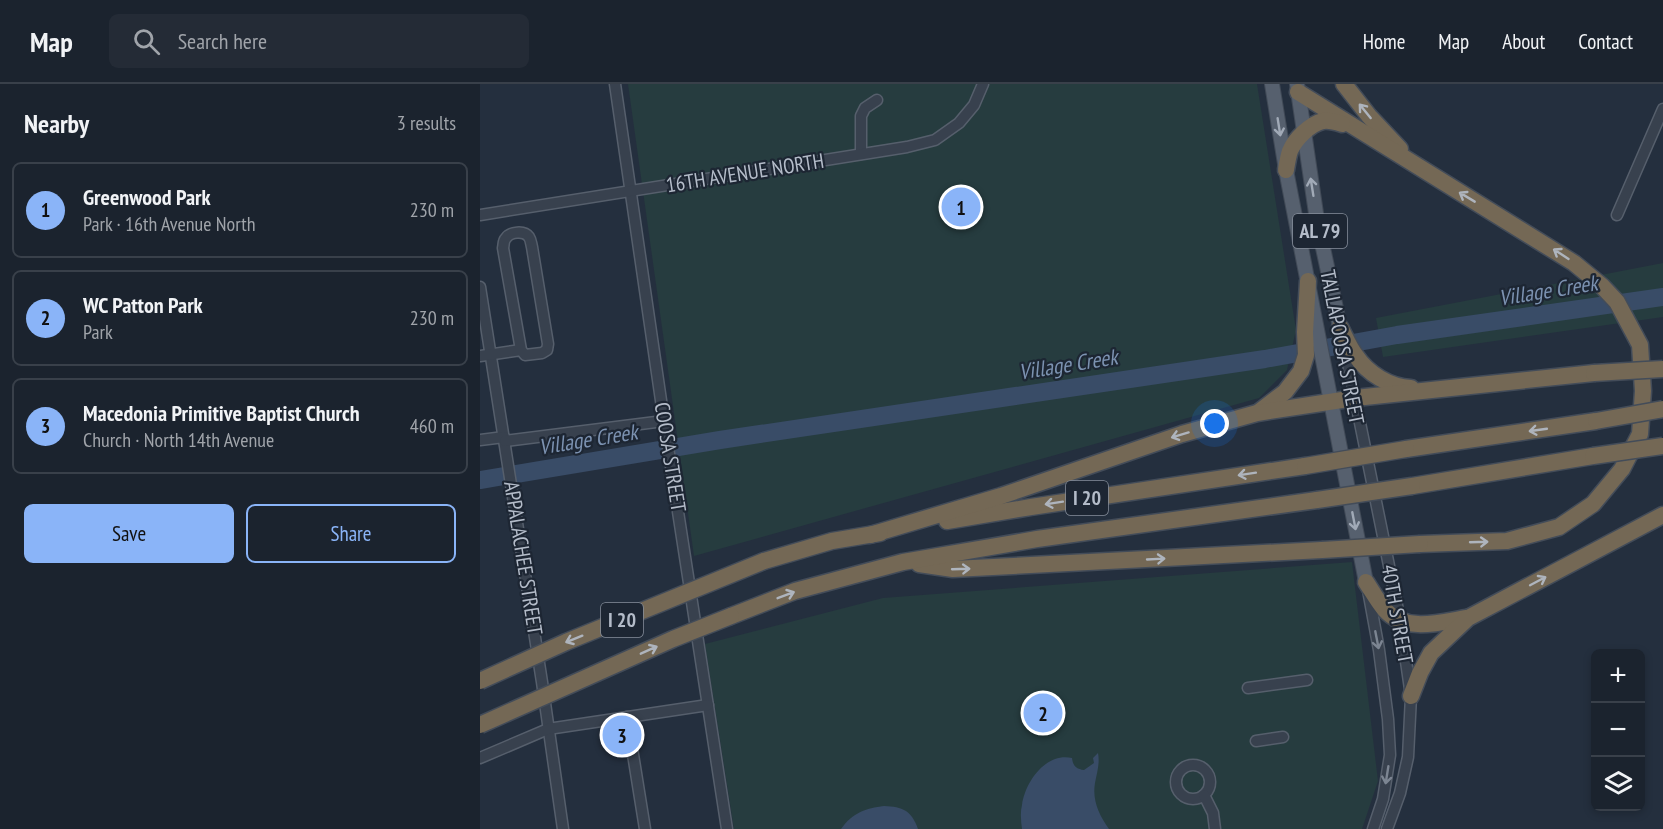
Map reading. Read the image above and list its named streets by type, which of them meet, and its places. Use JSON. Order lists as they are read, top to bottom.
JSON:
{
  "streets": {
    "highway": ["I 20"],
    "main road": ["AL 79", "TALLAPOOSA STREET"],
    "street": [
      "16TH AVENUE NORTH",
      "COOSA STREET",
      "APPALACHEE STREET",
      "40TH STREET"
    ]
  },
  "crossings": [
    ["16TH AVENUE NORTH", "COOSA STREET"],
    ["TALLAPOOSA STREET", "40TH STREET"]
  ],
  "water": ["Village Creek"],
  "page": {
    "header": "Map",
    "search": "Search here",
    "nav": [
      "Home",
      "Map",
      "About",
      "Contact"
    ],
    "heading": ["Nearby", "3 results"],
    "list": [
      {
        "mark": "1",
        "name": "Greenwood Park",
        "note": "Park · 16th Avenue North",
        "value": "230 m"
      },
      {
        "mark": "2",
        "name": "WC Patton Park",
        "note": "Park",
        "value": "230 m"
      },
      {
        "mark": "3",
        "name": "Macedonia Primitive Baptist Church",
        "note": "Church · North 14th Avenue",
        "value": "460 m"
      }
    ],
    "pins": ["1", "2", "3"],
    "buttons": ["Save", "Share"],
    "map_buttons": ["+", "−"]
  }
}
